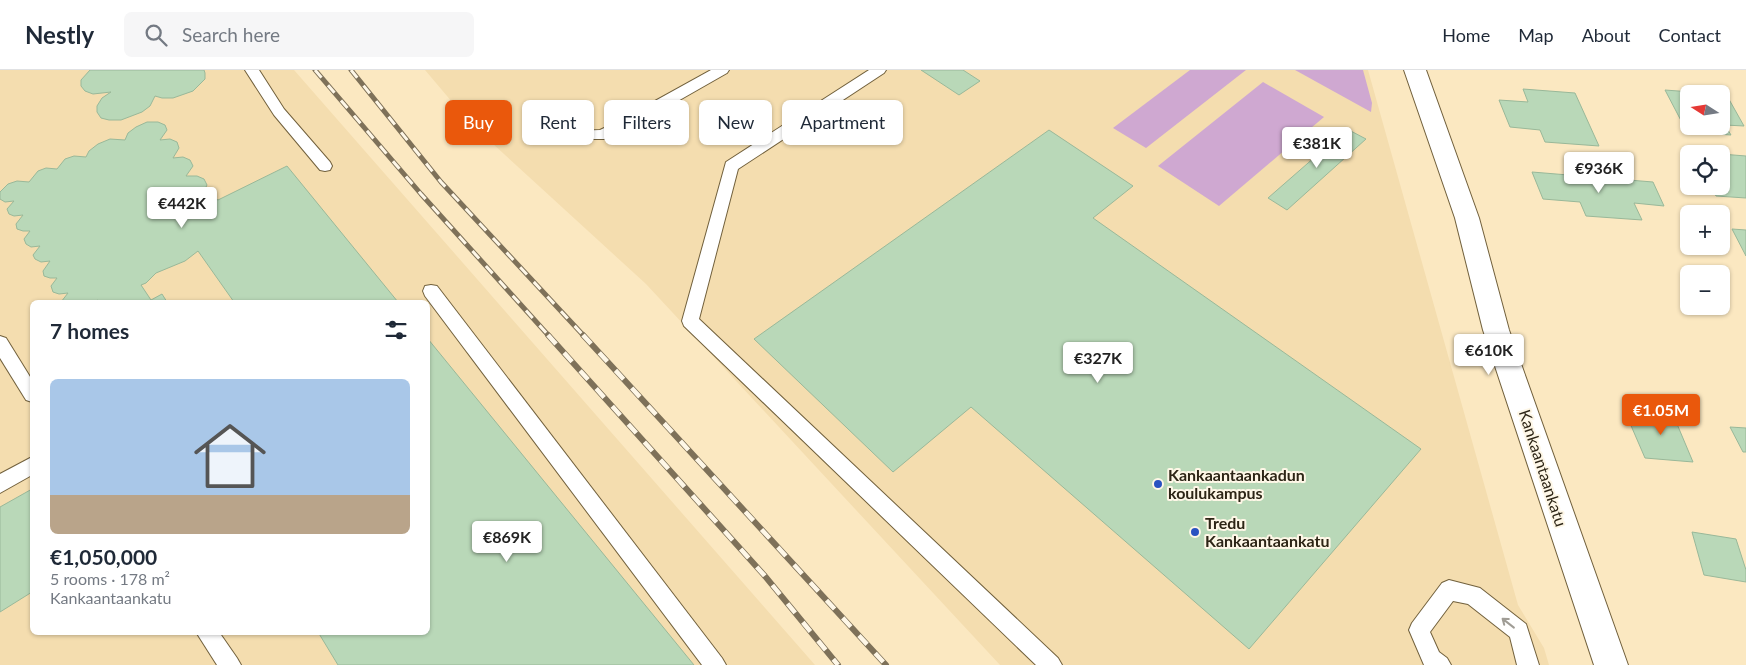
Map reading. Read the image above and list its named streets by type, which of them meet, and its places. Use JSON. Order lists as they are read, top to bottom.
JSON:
{
  "streets": {
    "street": ["Kankaantaankatu"]
  },
  "places": ["Kankaantaankadun koulukampus", "Tredu Kankaantaankatu"],
  "north": "left",
  "page": {
    "header": "Nestly",
    "search": "Search here",
    "nav": [
      "Home",
      "Map",
      "About",
      "Contact"
    ],
    "map_buttons": ["+", "−"],
    "chip": [
      "Buy",
      "Rent",
      "Filters",
      "New",
      "Apartment"
    ],
    "price": [
      "€381K",
      "€936K",
      "€442K",
      "€610K",
      "€327K",
      "€1.05M",
      "€869K"
    ],
    "heading": "7 homes",
    "list": [
      {
        "name": "€1,050,000",
        "note": "5 rooms · 178 m² · Kankaantaankatu"
      }
    ]
  }
}
